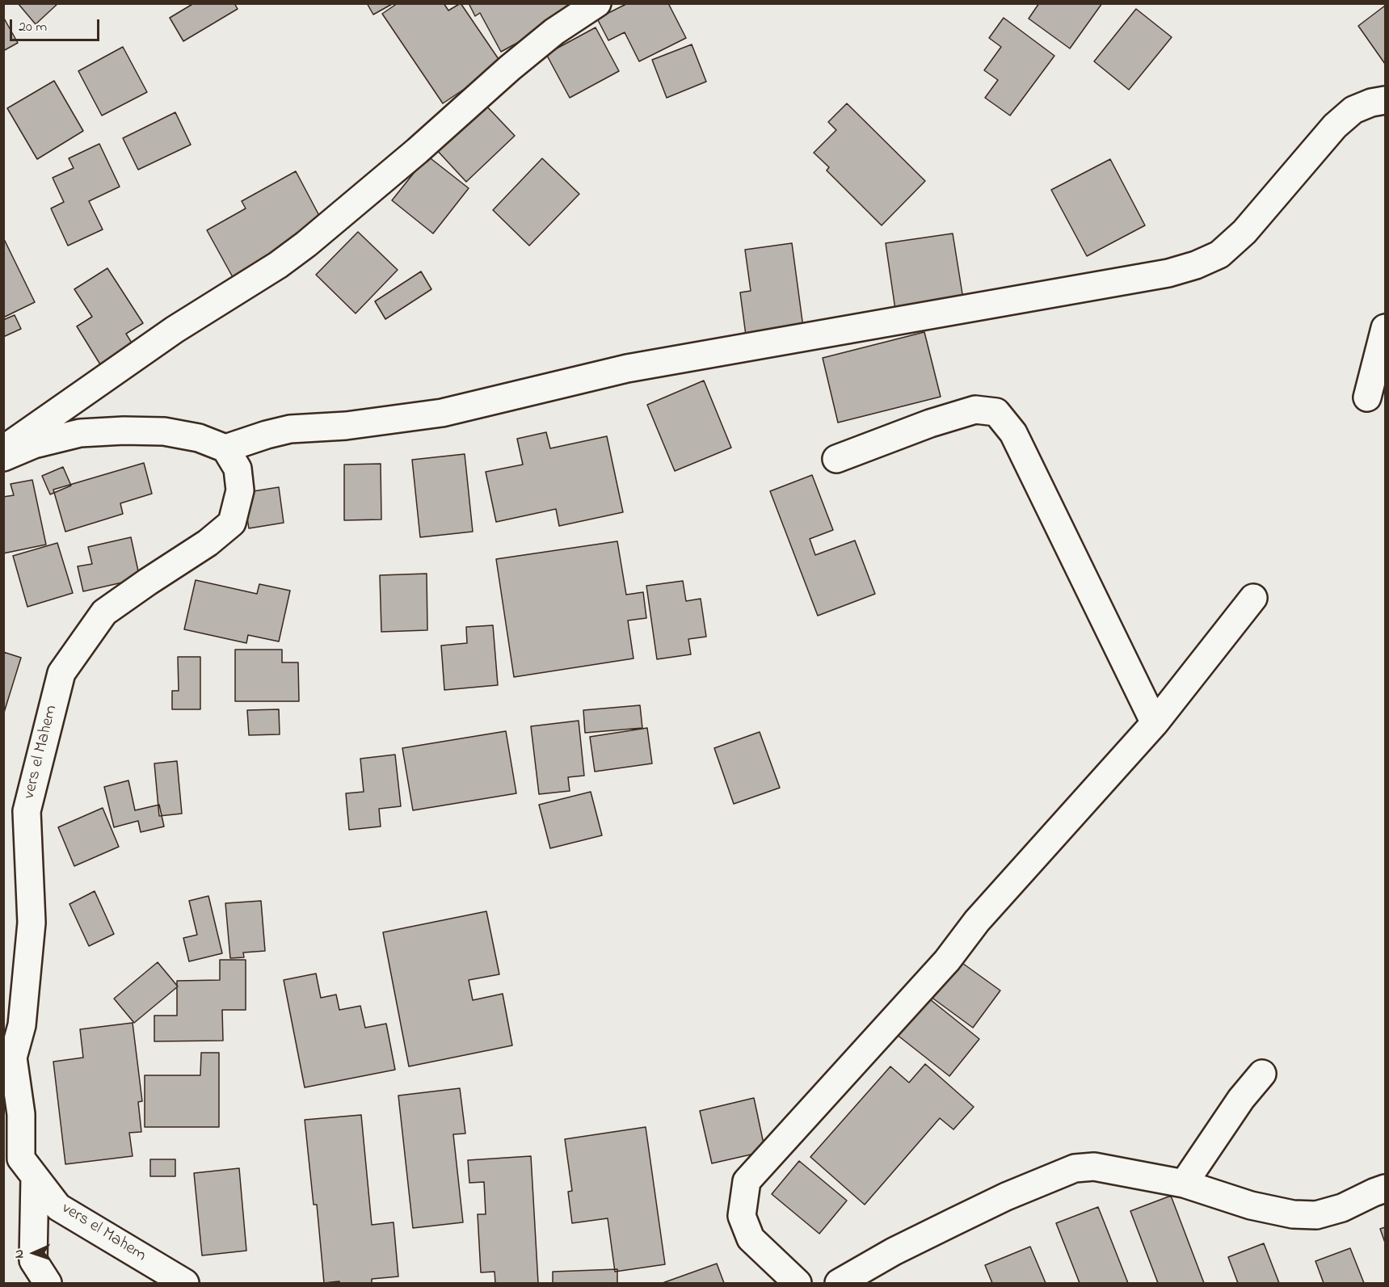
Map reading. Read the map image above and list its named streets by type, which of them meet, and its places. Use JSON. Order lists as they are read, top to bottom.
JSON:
{
  "streets": {
    "street": ["vers el Mahem"]
  },
  "scale_bar": "20 m",
  "north": "left"
}
